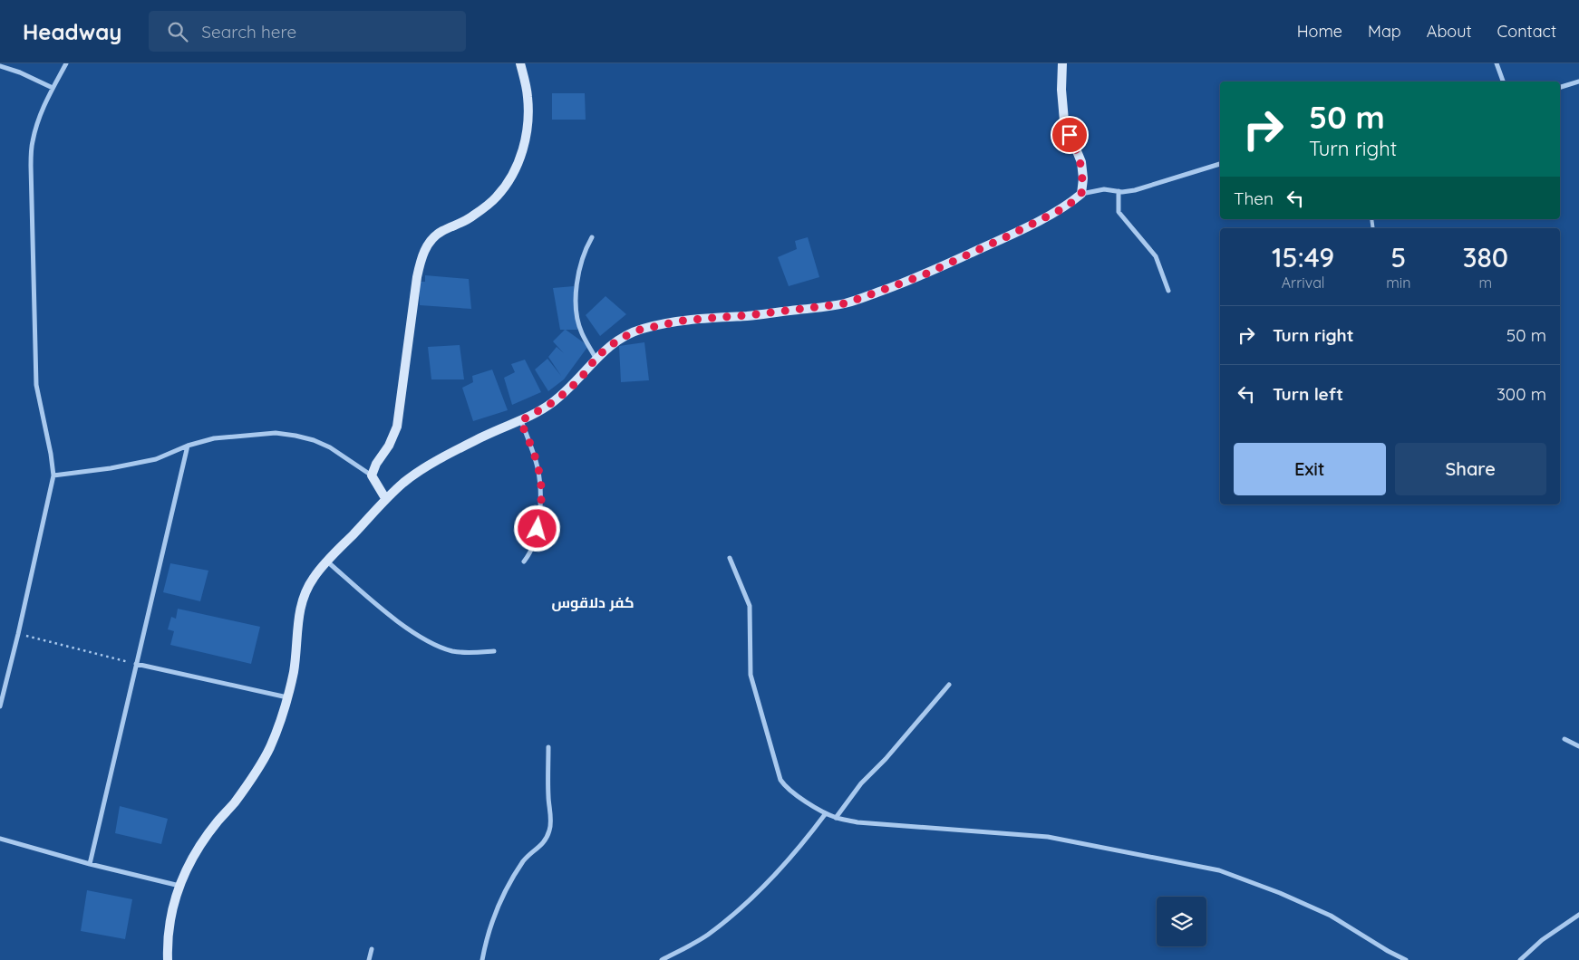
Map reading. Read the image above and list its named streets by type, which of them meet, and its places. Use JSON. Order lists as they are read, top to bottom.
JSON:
{
  "districts": ["كفر دلاقوس"],
  "page": {
    "header": "Headway",
    "search": "Search here",
    "nav": [
      "Home",
      "Map",
      "About",
      "Contact"
    ],
    "turn": ["50 m", "Turn right"],
    "then": "Then",
    "eta": [
      "15:49",
      "Arrival",
      "5",
      "min",
      "380",
      "m"
    ],
    "list": [
      {
        "name": "Turn right",
        "value": "50 m"
      },
      {
        "name": "Turn left",
        "value": "300 m"
      }
    ],
    "buttons": ["Exit", "Share"]
  }
}
